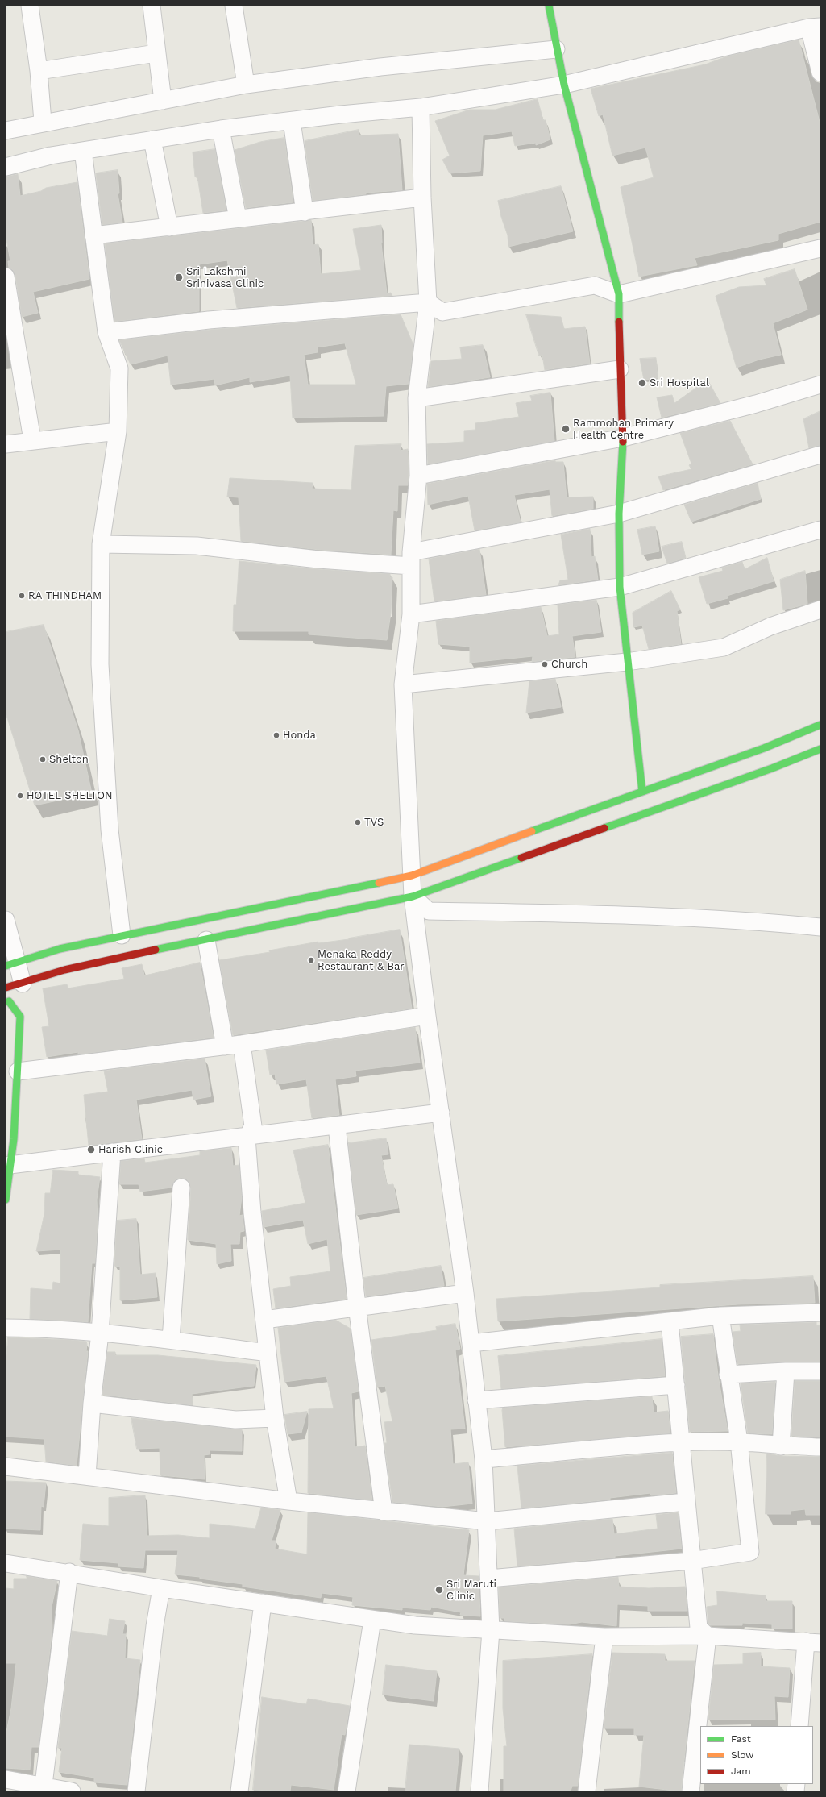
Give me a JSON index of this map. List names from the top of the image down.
{
  "places": [
    "Sri Lakshmi Srinivasa Clinic",
    "Sri Hospital",
    "Rammohan Primary Health Centre",
    "RA THINDHAM",
    "Church",
    "Honda",
    "Shelton",
    "HOTEL SHELTON",
    "TVS",
    "Menaka Reddy Restaurant & Bar",
    "Harish Clinic",
    "Sri Maruti Clinic"
  ],
  "legend": ["Fast", "Slow", "Jam"]
}
